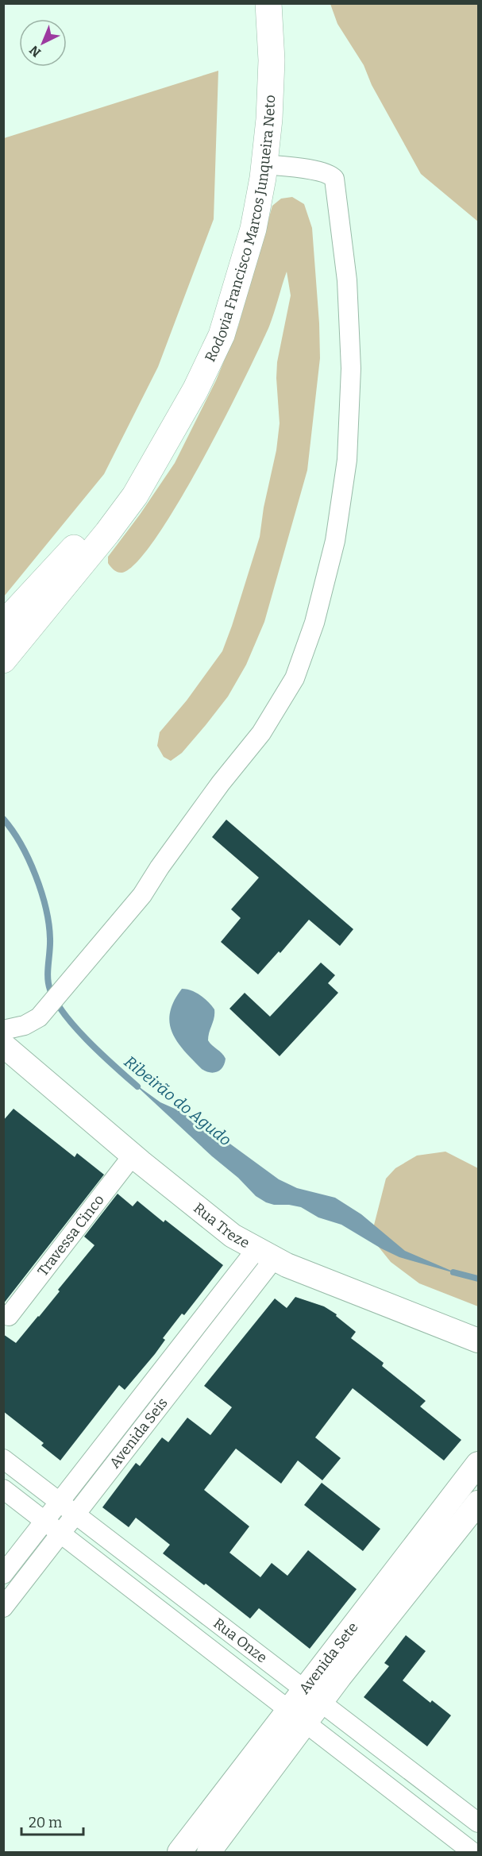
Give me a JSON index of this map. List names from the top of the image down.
{
  "streets": {
    "main road": ["Rodovia Francisco Marcos Junqueira Neto"],
    "street": [
      "Rua Treze",
      "Travessa Cinco",
      "Avenida Seis",
      "Rua Onze",
      "Avenida Sete"
    ]
  },
  "crossings": [
    ["Rua Treze", "Travessa Cinco"],
    ["Rua Treze", "Avenida Seis"],
    ["Avenida Seis", "Rua Onze"],
    ["Rua Onze", "Avenida Sete"]
  ],
  "water": ["Ribeirão do Agudo"],
  "scale_bar": "20 m",
  "north": "bottom left"
}
